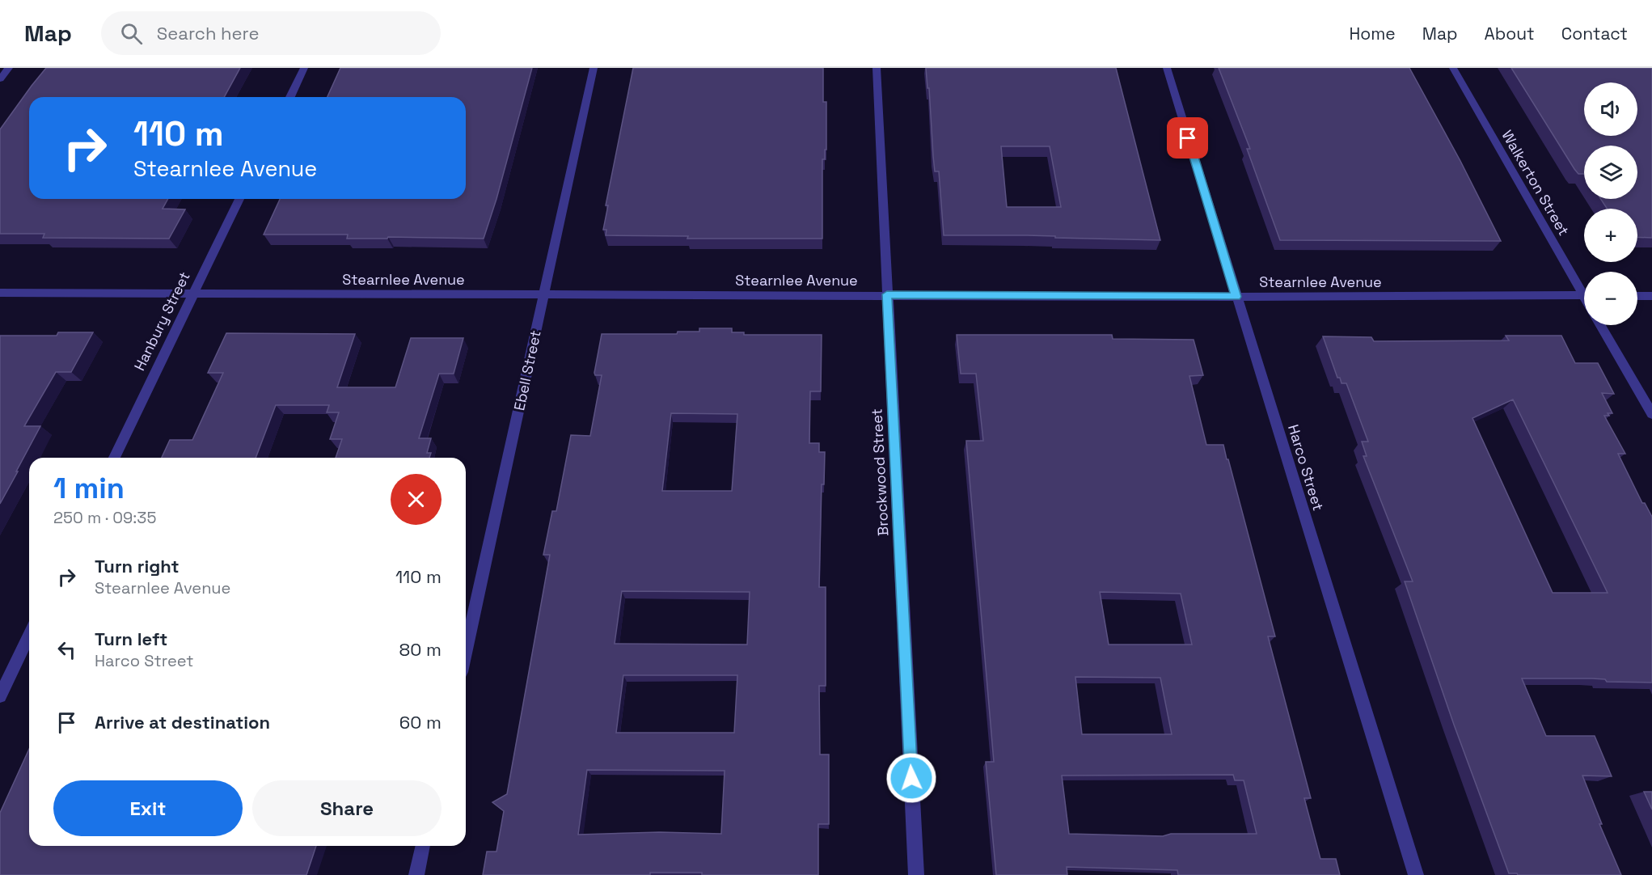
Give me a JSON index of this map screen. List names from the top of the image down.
{
  "streets": {
    "street": [
      "Walkerton Street",
      "Stearnlee Avenue",
      "Hanbury Street",
      "Ebell Street",
      "Harco Street",
      "Brockwood Street"
    ]
  },
  "crossings": [
    ["Stearnlee Avenue", "Hanbury Street"],
    ["Stearnlee Avenue", "Ebell Street"],
    ["Stearnlee Avenue", "Harco Street"],
    ["Stearnlee Avenue", "Brockwood Street"]
  ],
  "page": {
    "header": "Map",
    "search": "Search here",
    "nav": [
      "Home",
      "Map",
      "About",
      "Contact"
    ],
    "map_buttons": ["+", "−"],
    "turn": ["110 m", "Stearnlee Avenue"],
    "heading": ["1 min", "250 m · 09:35"],
    "list": [
      {
        "name": "Turn right",
        "note": "Stearnlee Avenue",
        "value": "110 m"
      },
      {
        "name": "Turn left",
        "note": "Harco Street",
        "value": "80 m"
      },
      {
        "name": "Arrive at destination",
        "value": "60 m"
      }
    ],
    "buttons": ["Exit", "Share"]
  }
}
